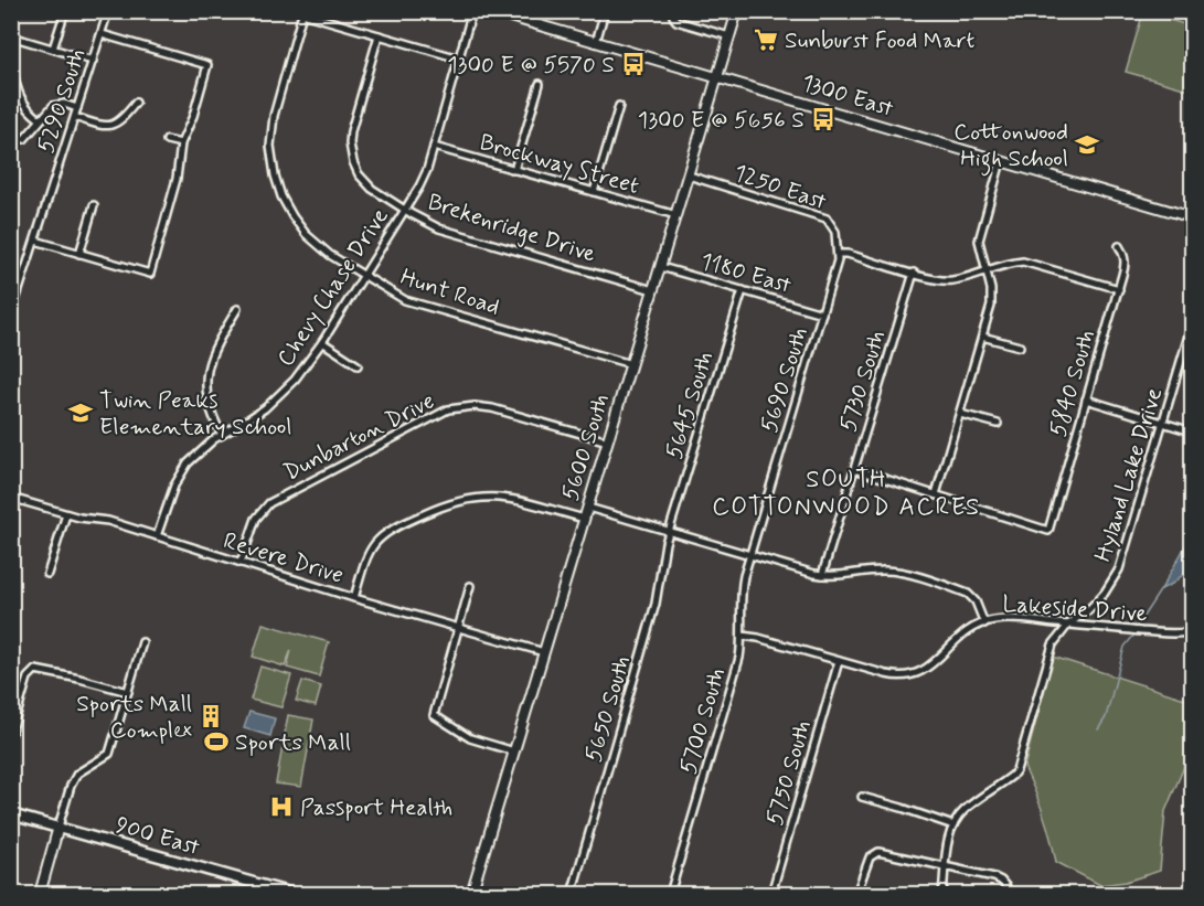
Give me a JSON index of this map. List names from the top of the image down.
{
  "streets": {
    "main road": ["1300 East", "5600 South", "900 East"],
    "street": [
      "5290 South",
      "Brockway Street",
      "1250 East",
      "Brekenridge Drive",
      "1180 East",
      "Chevy Chase Drive",
      "Hunt Road",
      "5690 South",
      "5730 South",
      "5840 South",
      "5645 South",
      "Dunbarton Drive",
      "Hyland Lake Drive",
      "Revere Drive",
      "Lakeside Drive",
      "5650 South",
      "5700 South",
      "5750 South"
    ]
  },
  "crossings": [
    ["1300 East", "5600 South"],
    ["Brockway Street", "Chevy Chase Drive"],
    ["Brockway Street", "5600 South"],
    ["1250 East", "5690 South"],
    ["1250 East", "5600 South"],
    ["Brekenridge Drive", "Chevy Chase Drive"],
    ["Brekenridge Drive", "5600 South"],
    ["1180 East", "5690 South"],
    ["1180 East", "5645 South"],
    ["1180 East", "5600 South"],
    ["Chevy Chase Drive", "Hunt Road"],
    ["Chevy Chase Drive", "Revere Drive"],
    ["Hunt Road", "5600 South"],
    ["5690 South", "5700 South"],
    ["5645 South", "5650 South"],
    ["Dunbarton Drive", "5600 South"],
    ["Dunbarton Drive", "Revere Drive"],
    ["5600 South", "Revere Drive"],
    ["Hyland Lake Drive", "Lakeside Drive"],
    ["Lakeside Drive", "5700 South"],
    ["Lakeside Drive", "5750 South"]
  ],
  "districts": ["SOUTH COTTONWOOD ACRES"],
  "places": {
    "supermarket": ["Sunburst Food Mart"],
    "bus stop": ["1300 E @ 5570 S", "1300 E @ 5656 S"],
    "school or university": ["Cottonwood High School", "Twin Peaks Elementary School"],
    "building": ["Sports Mall Complex"],
    "sports": ["Sports Mall"],
    "hospital": ["Passport Health"]
  }
}
